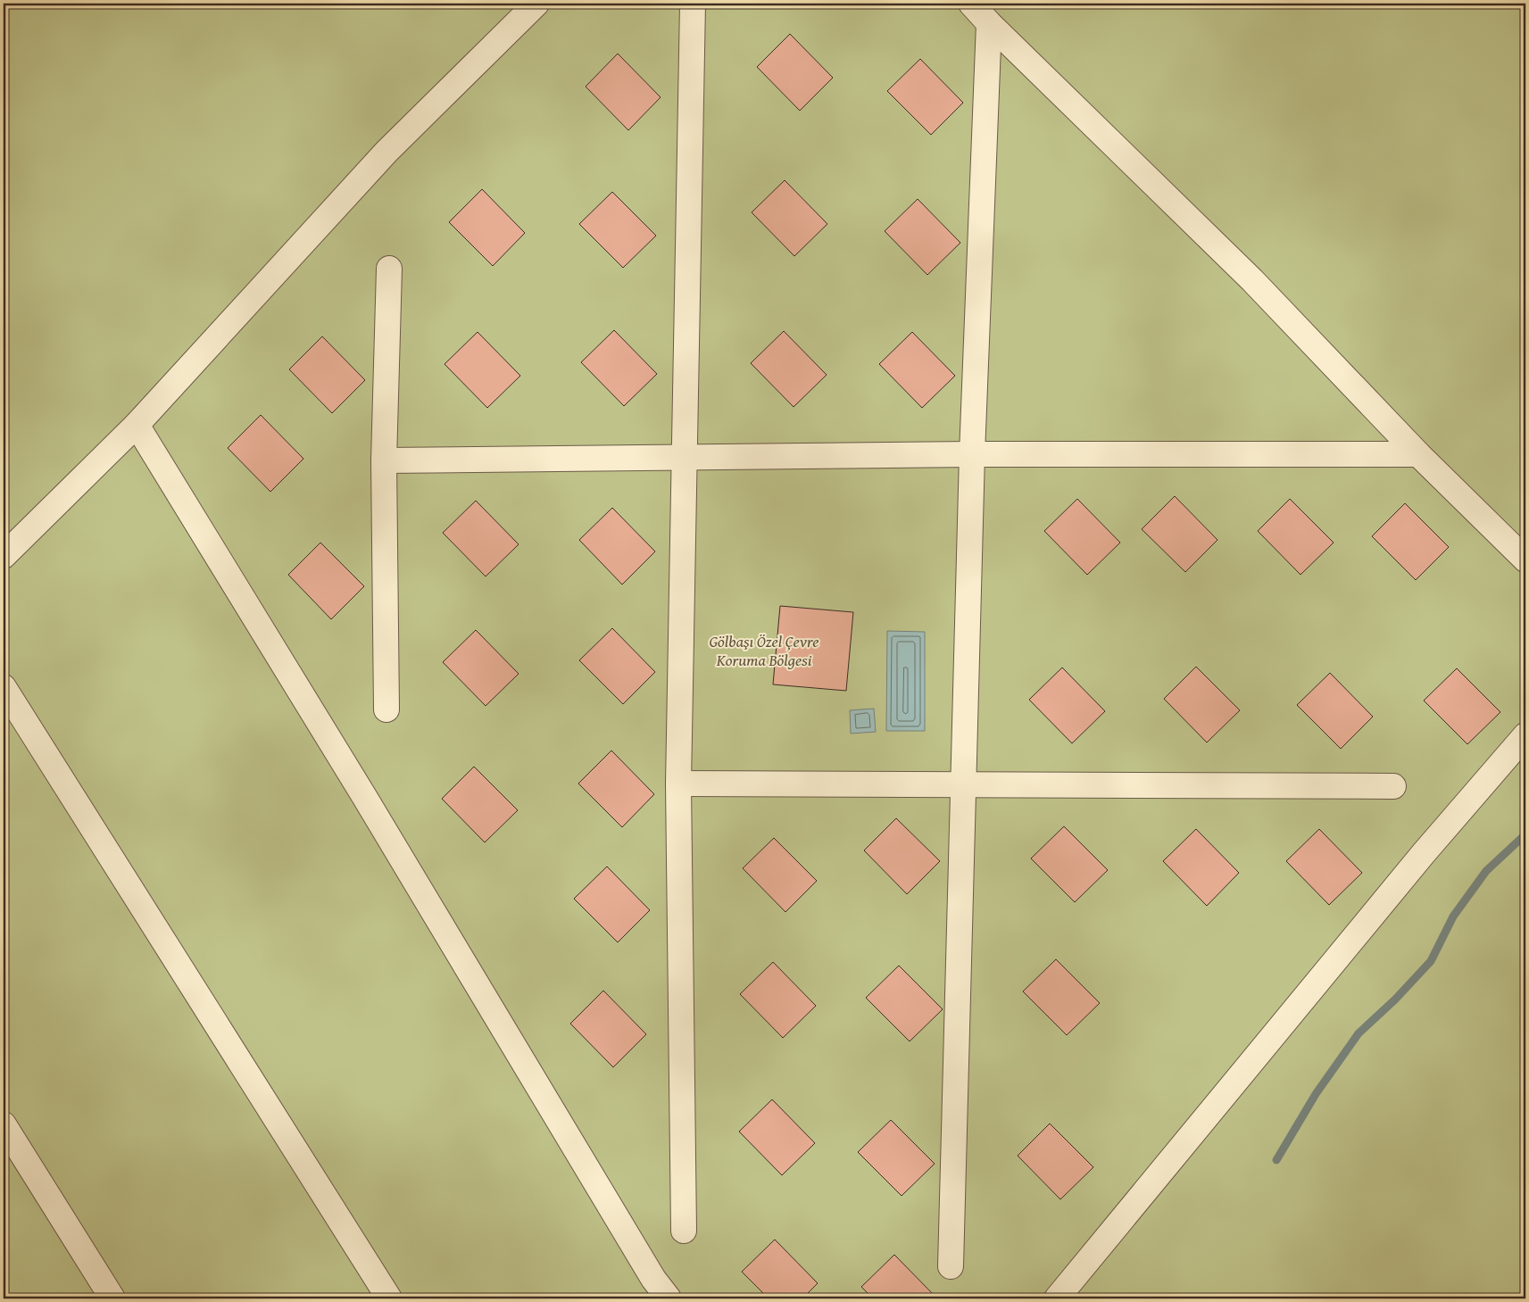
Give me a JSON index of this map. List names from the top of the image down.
{
  "parks": ["Gölbaşı Özel Çevre Koruma Bölgesi"]
}
